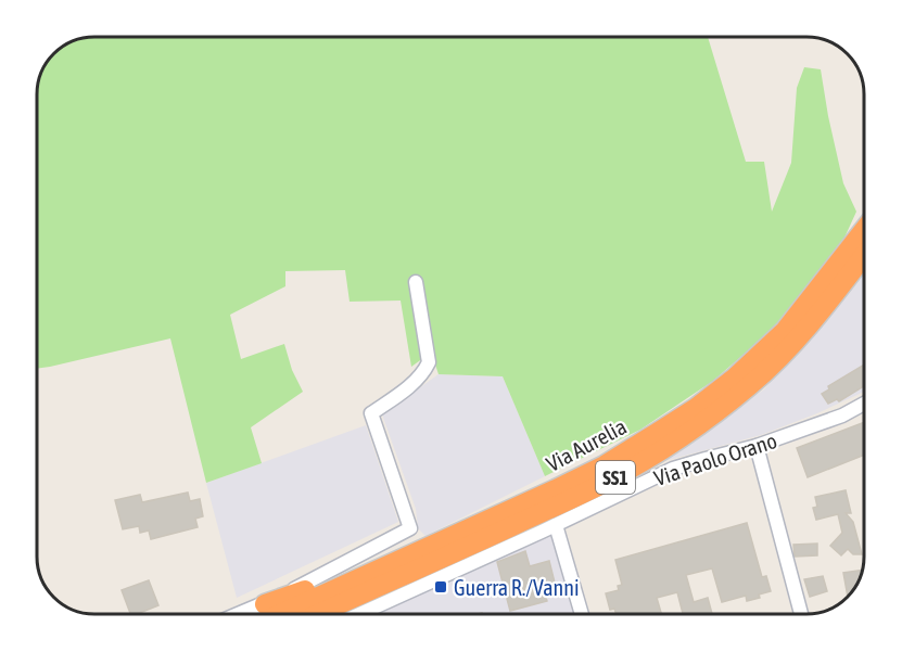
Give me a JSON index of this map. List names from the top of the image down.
{
  "streets": {
    "highway": ["Via Aurelia", "SS1"],
    "street": ["Via Paolo Orano"]
  },
  "places": {
    "transit": ["Guerra R./Vanni"]
  }
}
